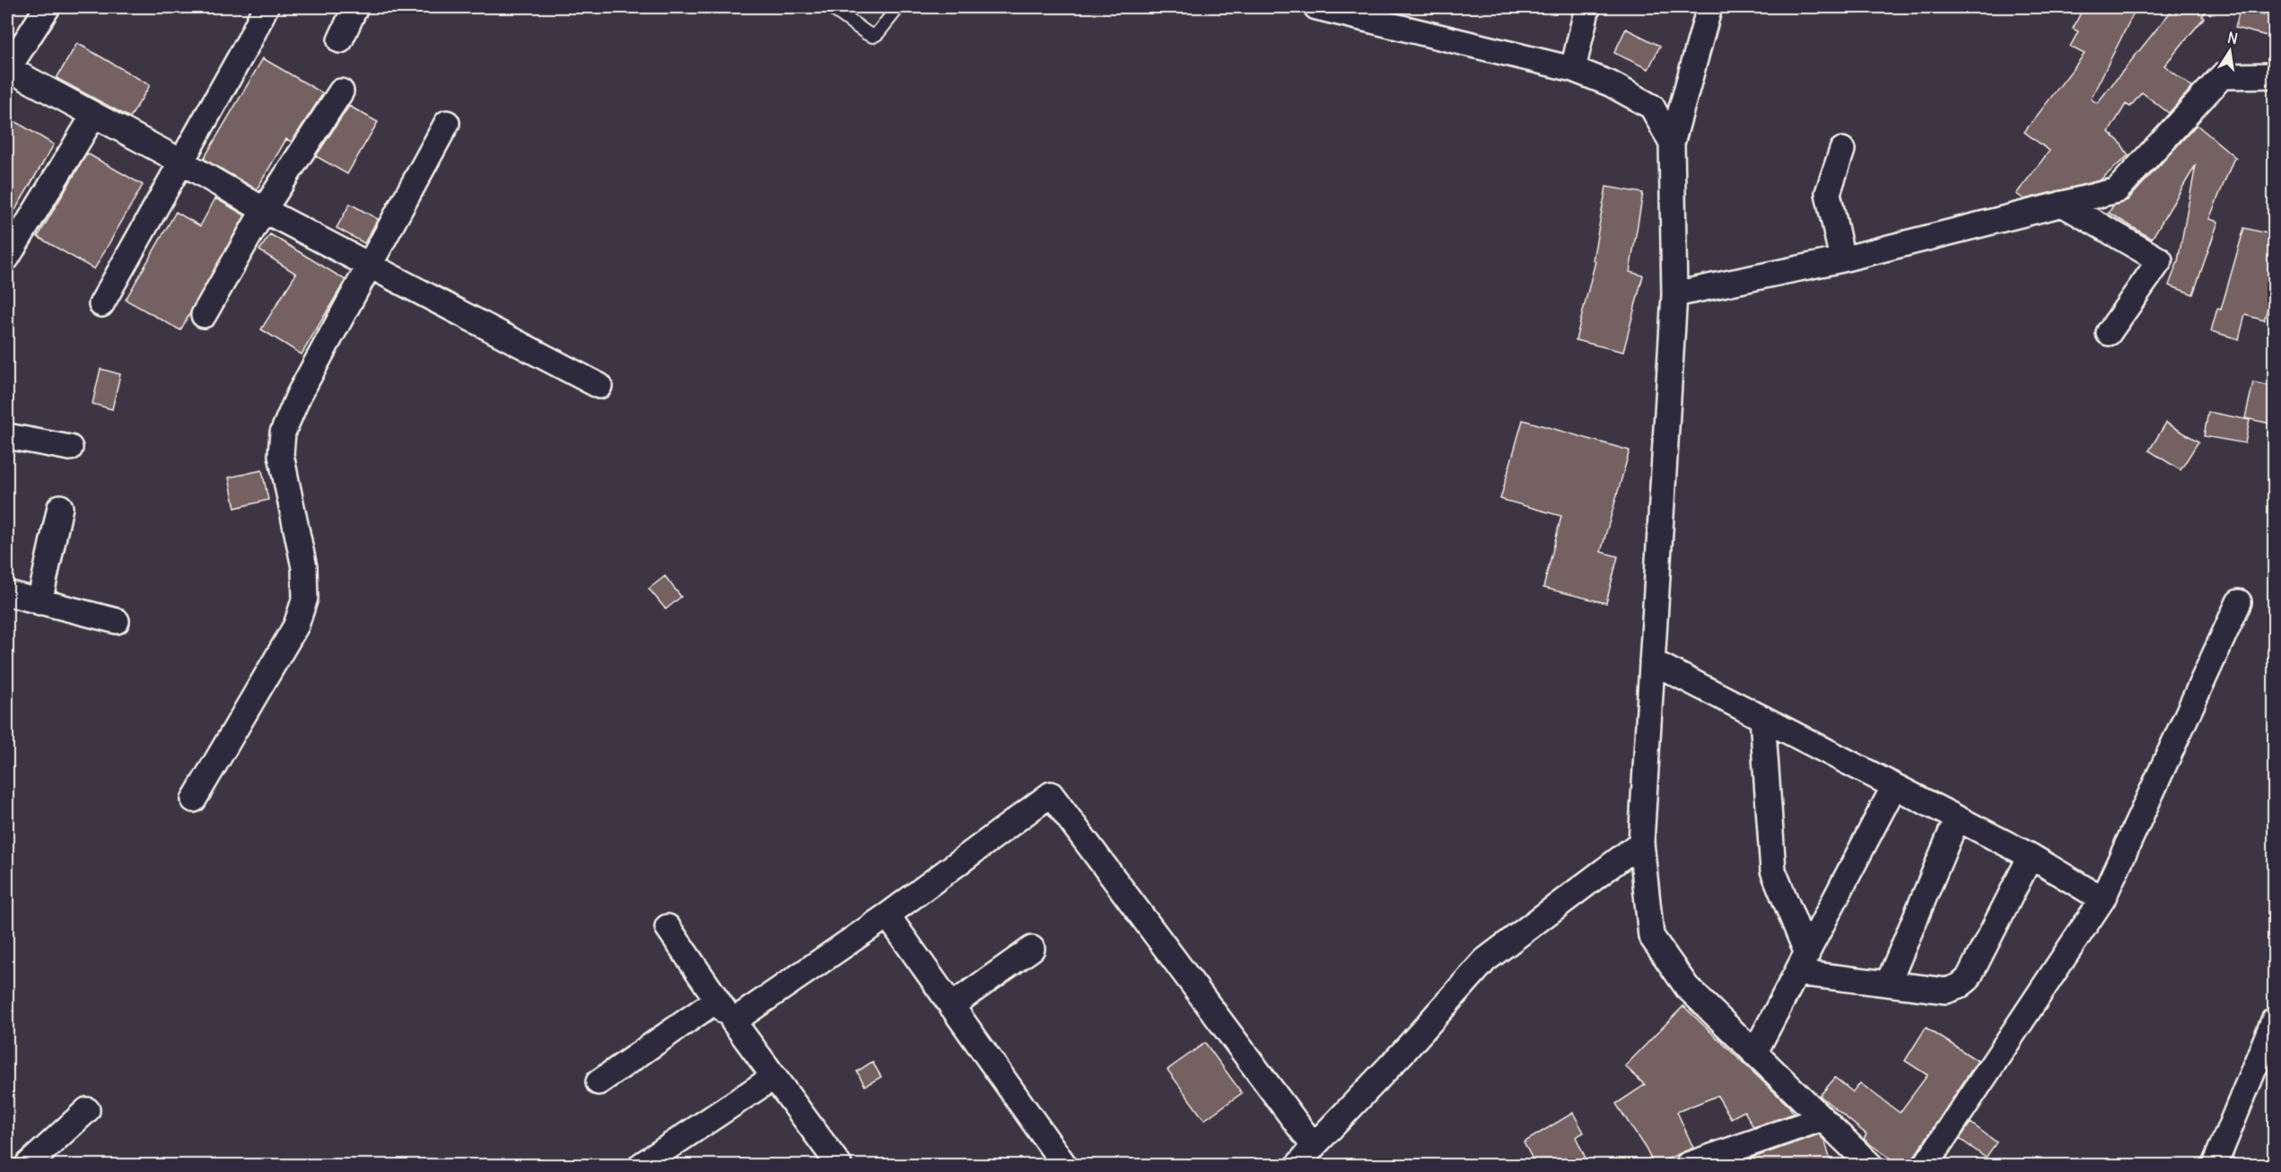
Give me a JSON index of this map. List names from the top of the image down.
{
  "north": "top"
}
